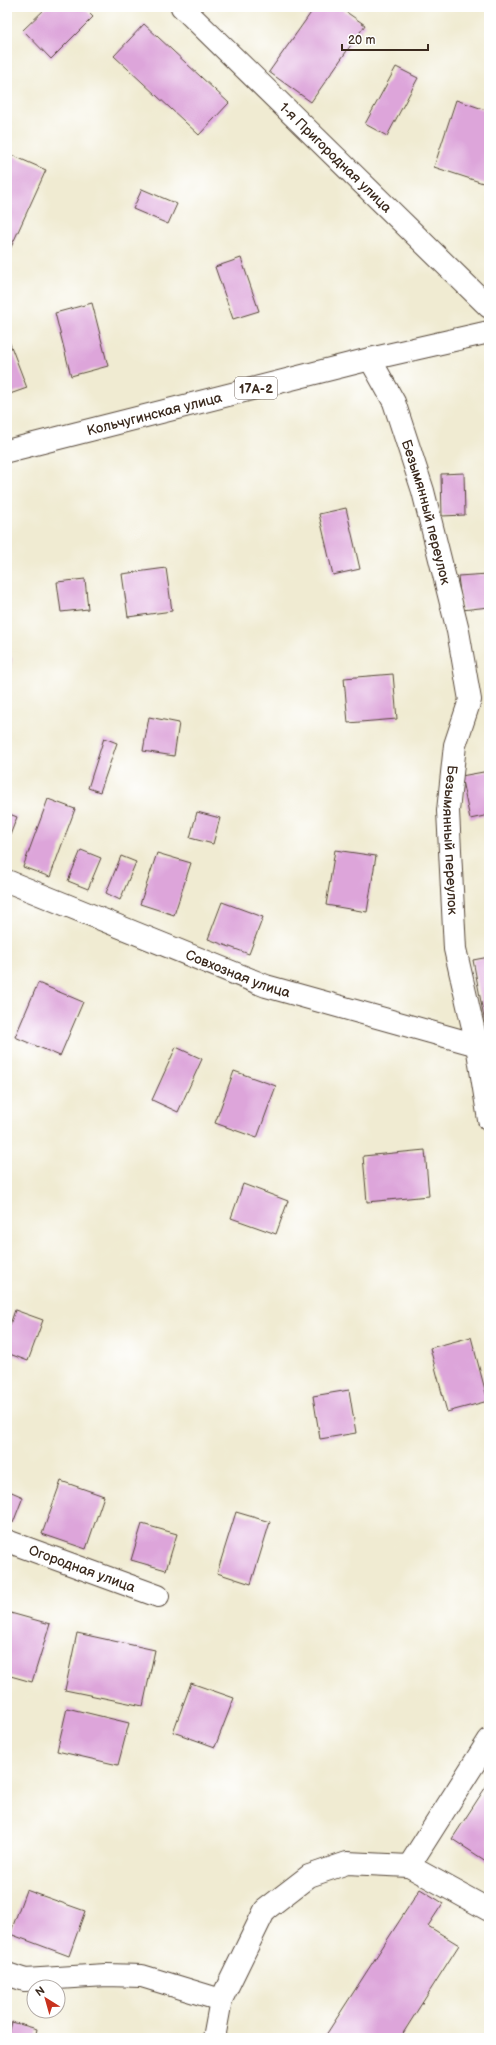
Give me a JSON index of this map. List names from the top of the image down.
{
  "streets": {
    "street": [
      "1-я Пригородная улица",
      "17А-2",
      "Кольчугинская улица",
      "Безымянный переулок",
      "Совхозная улица",
      "Огородная улица"
    ]
  },
  "crossings": [
    ["Кольчугинская улица", "Безымянный переулок"],
    ["Безымянный переулок", "Совхозная улица"]
  ],
  "scale_bar": "20 m",
  "north": "top left"
}
